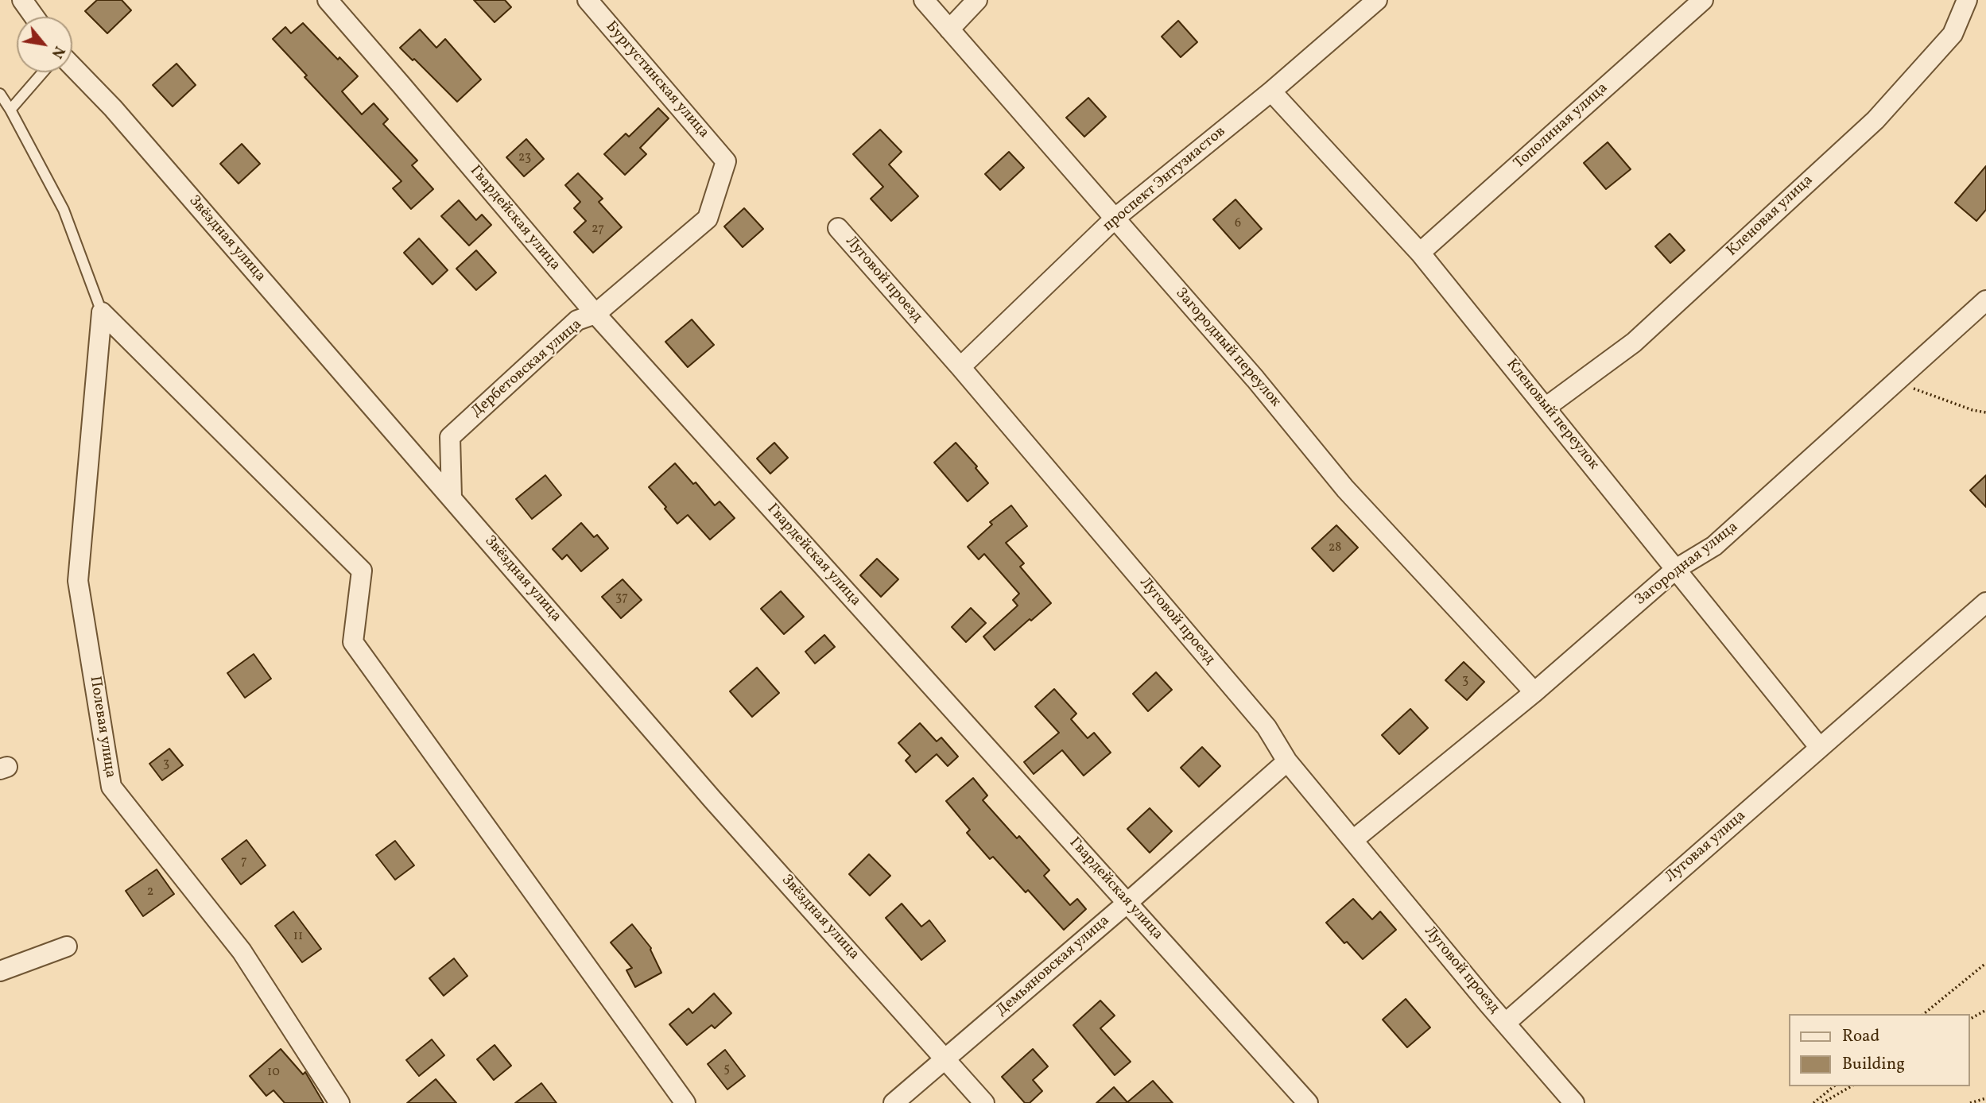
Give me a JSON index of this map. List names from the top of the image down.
{
  "streets": {
    "street": [
      "Бургустинская улица",
      "Тополиная улица",
      "проспект Энтузиастов",
      "Кленовая улица",
      "Гвардейская улица",
      "Звёздная улица",
      "Луговой проезд",
      "Загородный переулок",
      "Дербетовская улица",
      "Кленовый переулок",
      "Загородная улица",
      "Полевая улица",
      "Луговая улица",
      "Демьяновская улица"
    ]
  },
  "crossings": [
    ["Бургустинская улица", "Дербетовская улица"],
    ["Тополиная улица", "Кленовый переулок"],
    ["проспект Энтузиастов", "Луговой проезд"],
    ["проспект Энтузиастов", "Загородный переулок"],
    ["проспект Энтузиастов", "Кленовый переулок"],
    ["Кленовая улица", "Кленовый переулок"],
    ["Гвардейская улица", "Дербетовская улица"],
    ["Гвардейская улица", "Демьяновская улица"],
    ["Звёздная улица", "Дербетовская улица"],
    ["Звёздная улица", "Демьяновская улица"],
    ["Луговой проезд", "Загородная улица"],
    ["Луговой проезд", "Луговая улица"],
    ["Луговой проезд", "Демьяновская улица"],
    ["Загородный переулок", "Загородная улица"],
    ["Кленовый переулок", "Загородная улица"],
    ["Кленовый переулок", "Луговая улица"]
  ],
  "house_numbers": [
    "23",
    "6",
    "27",
    "28",
    "37",
    "3",
    "3",
    "7",
    "2",
    "11",
    "5",
    "10"
  ],
  "legend": ["Road", "Building"],
  "north": "bottom right"
}
